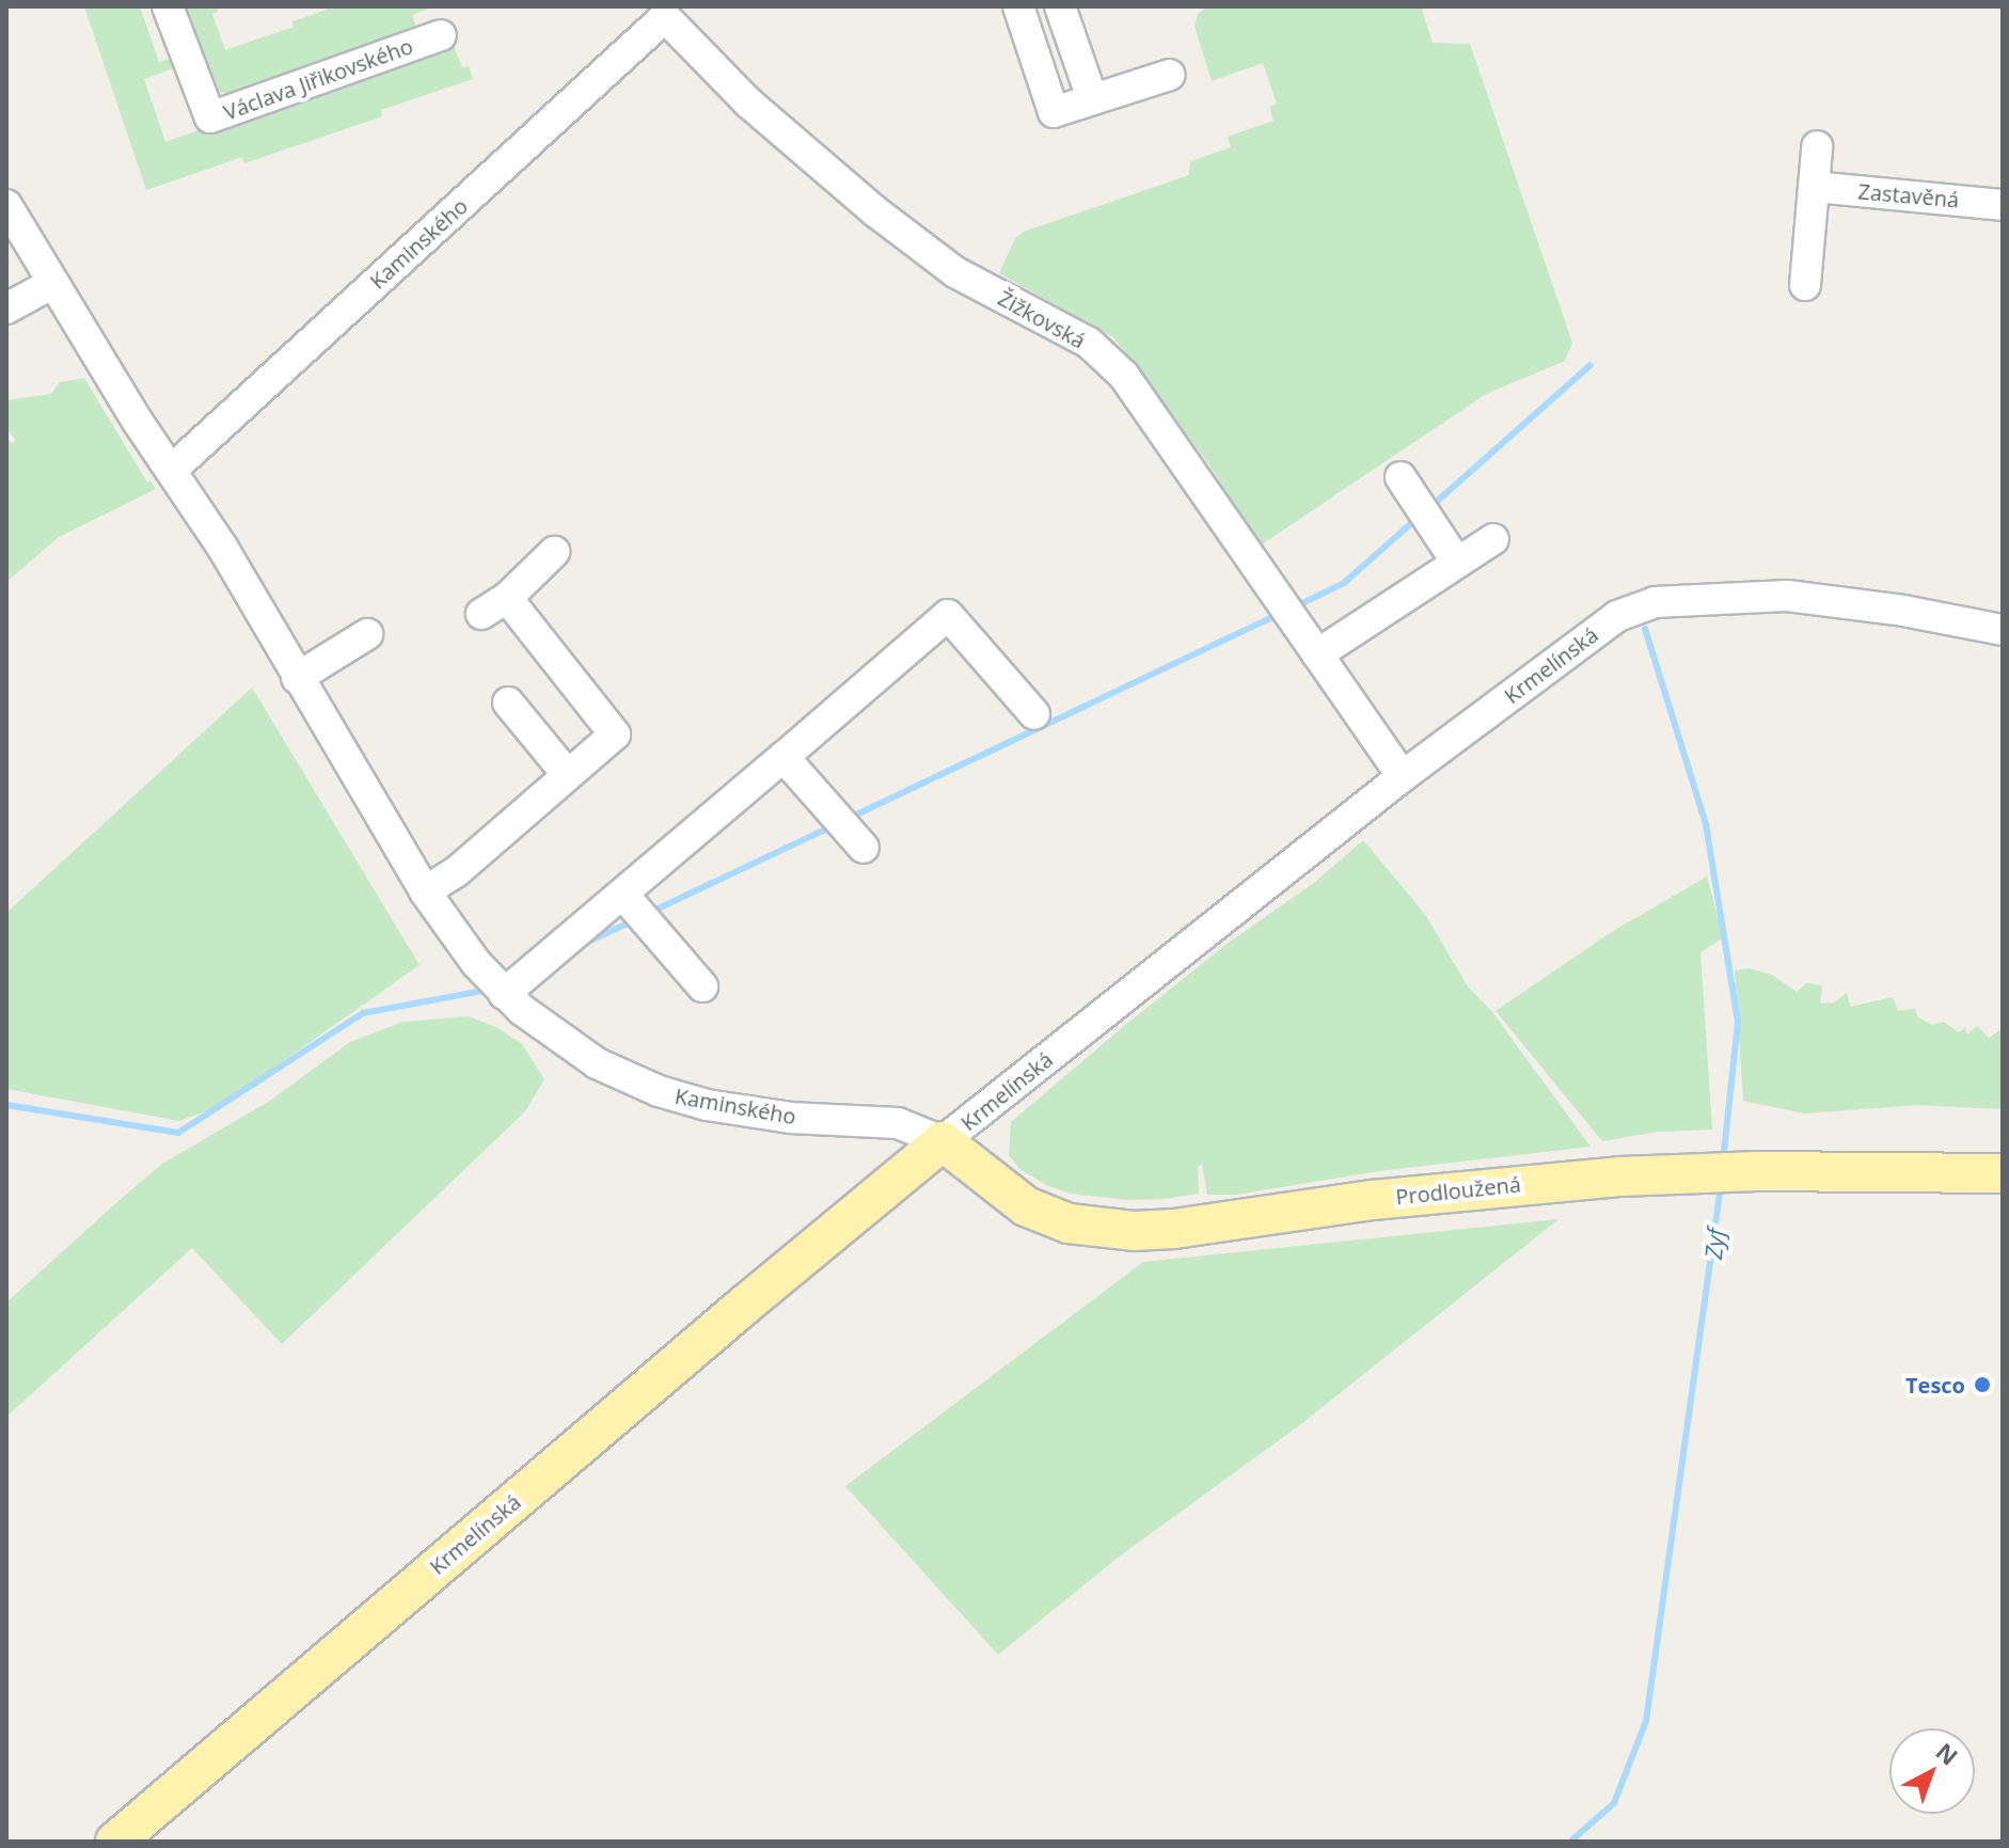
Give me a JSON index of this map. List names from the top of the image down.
{
  "streets": {
    "main road": ["Krmelínská", "Prodloužená"],
    "street": [
      "Václava Jiřikovského",
      "Zastavěná",
      "Kaminského",
      "Žižkovská"
    ]
  },
  "crossings": [
    ["Kaminského", "Žižkovská"],
    ["Kaminského", "Krmelínská"],
    ["Kaminského", "Prodloužená"],
    ["Žižkovská", "Krmelínská"],
    ["Krmelínská", "Prodloužená"]
  ],
  "water": ["Zyf"],
  "places": ["Tesco"],
  "north": "top right"
}
